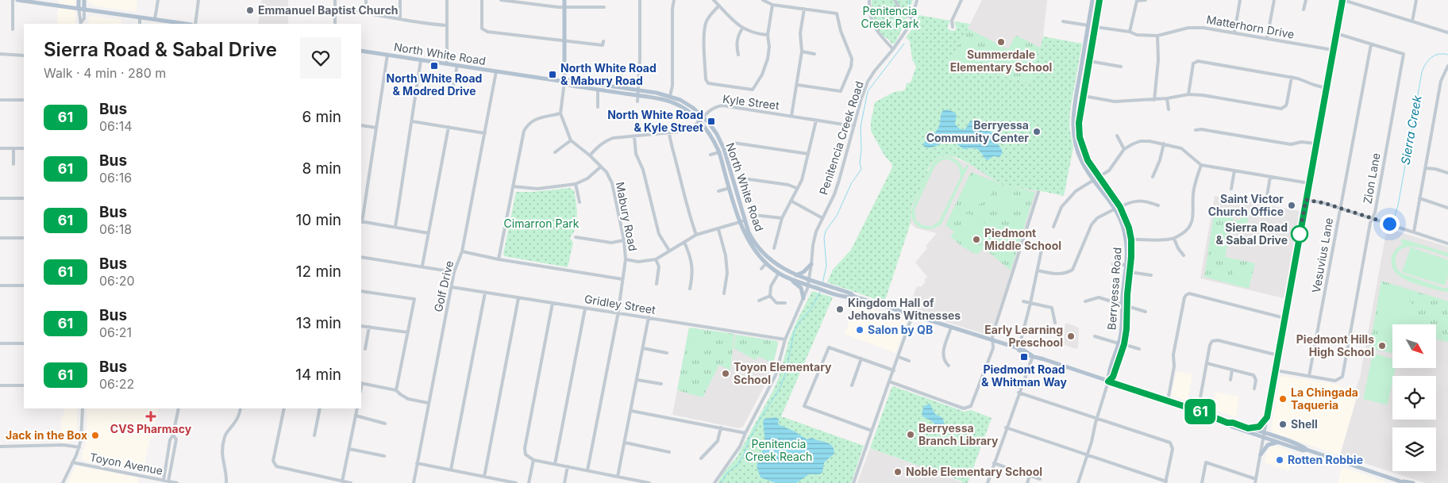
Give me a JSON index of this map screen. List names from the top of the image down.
{
  "streets": {
    "main road": ["North White Road", "Berryessa Road"],
    "street": [
      "Matterhorn Drive",
      "Kyle Street",
      "Penitencia Creek Road",
      "Zion Lane",
      "Mabury Road",
      "Vesuvius Lane",
      "Golf Drive",
      "Gridley Street",
      "Toyon Avenue"
    ]
  },
  "crossings": [
    ["Matterhorn Drive", "Berryessa Road"],
    ["North White Road", "Kyle Street"],
    ["North White Road", "Penitencia Creek Road"],
    ["North White Road", "Golf Drive"],
    ["Kyle Street", "Penitencia Creek Road"],
    ["Kyle Street", "Mabury Road"],
    ["Penitencia Creek Road", "Gridley Street"],
    ["Zion Lane", "Vesuvius Lane"],
    ["Mabury Road", "Gridley Street"],
    ["Golf Drive", "Gridley Street"]
  ],
  "water": ["Sierra Creek"],
  "parks": ["Penitencia Creek Park", "Cimarron Park", "Penitencia Creek Reach"],
  "places": {
    "other": [
      "Emmanuel Baptist Church",
      "Summerdale Elementary School",
      "Berryessa Community Center",
      "Saint Victor Church Office",
      "Sierra Road & Sabal Drive",
      "Piedmont Middle School",
      "Kingdom Hall of Jehovahs Witnesses",
      "Salon by QB",
      "Early Learning Preschool",
      "Piedmont Hills High School",
      "Toyon Elementary School",
      "La Chingada Taqueria",
      "Shell",
      "Berryessa Branch Library",
      "Jack in the Box",
      "Rotten Robbie",
      "Noble Elementary School"
    ],
    "transit": [
      "North White Road & Modred Drive",
      "North White Road & Mabury Road",
      "North White Road & Kyle Street",
      "Piedmont Road & Whitman Way"
    ],
    "health": ["CVS Pharmacy"]
  },
  "lines": ["bus line 61"],
  "north": "bottom right",
  "page": {
    "on_map": "61",
    "heading": ["Sierra Road & Sabal Drive", "Walk · 4 min · 280 m"],
    "list": [
      {
        "mark": "61",
        "name": "Bus",
        "note": "06:14",
        "value": "6 min"
      },
      {
        "mark": "61",
        "name": "Bus",
        "note": "06:16",
        "value": "8 min"
      },
      {
        "mark": "61",
        "name": "Bus",
        "note": "06:18",
        "value": "10 min"
      },
      {
        "mark": "61",
        "name": "Bus",
        "note": "06:20",
        "value": "12 min"
      },
      {
        "mark": "61",
        "name": "Bus",
        "note": "06:21",
        "value": "13 min"
      },
      {
        "mark": "61",
        "name": "Bus",
        "note": "06:22",
        "value": "14 min"
      }
    ]
  }
}
